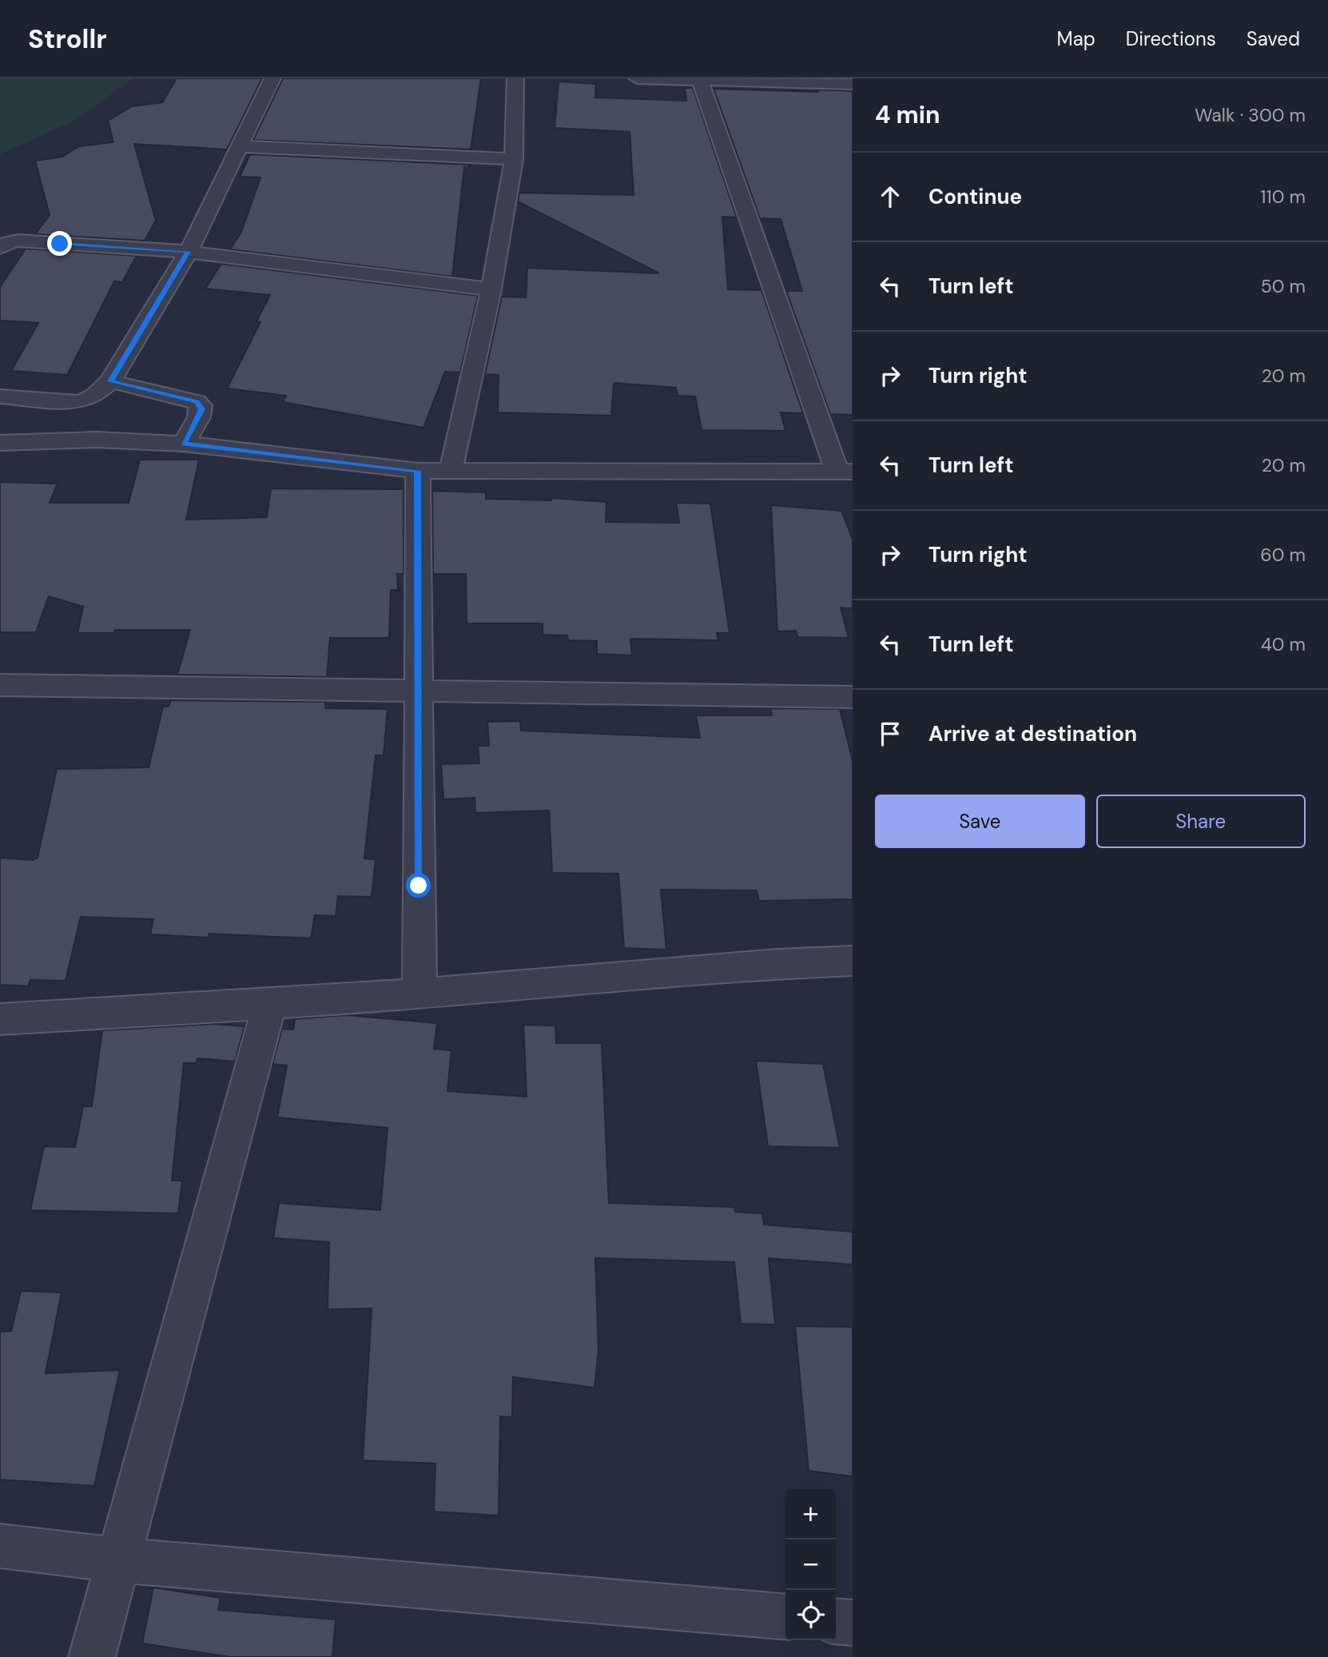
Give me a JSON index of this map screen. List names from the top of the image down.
{
  "page": {
    "header": "Strollr",
    "nav": ["Map", "Directions", "Saved"],
    "heading": ["4 min", "Walk · 300 m"],
    "list": [
      ["Continue", "110 m"],
      ["Turn left", "50 m"],
      ["Turn right", "20 m"],
      ["Turn left", "20 m"],
      ["Turn right", "60 m"],
      ["Turn left", "40 m"],
      "Arrive at destination"
    ],
    "buttons": ["Save", "Share"],
    "map_buttons": ["+", "−"]
  }
}
